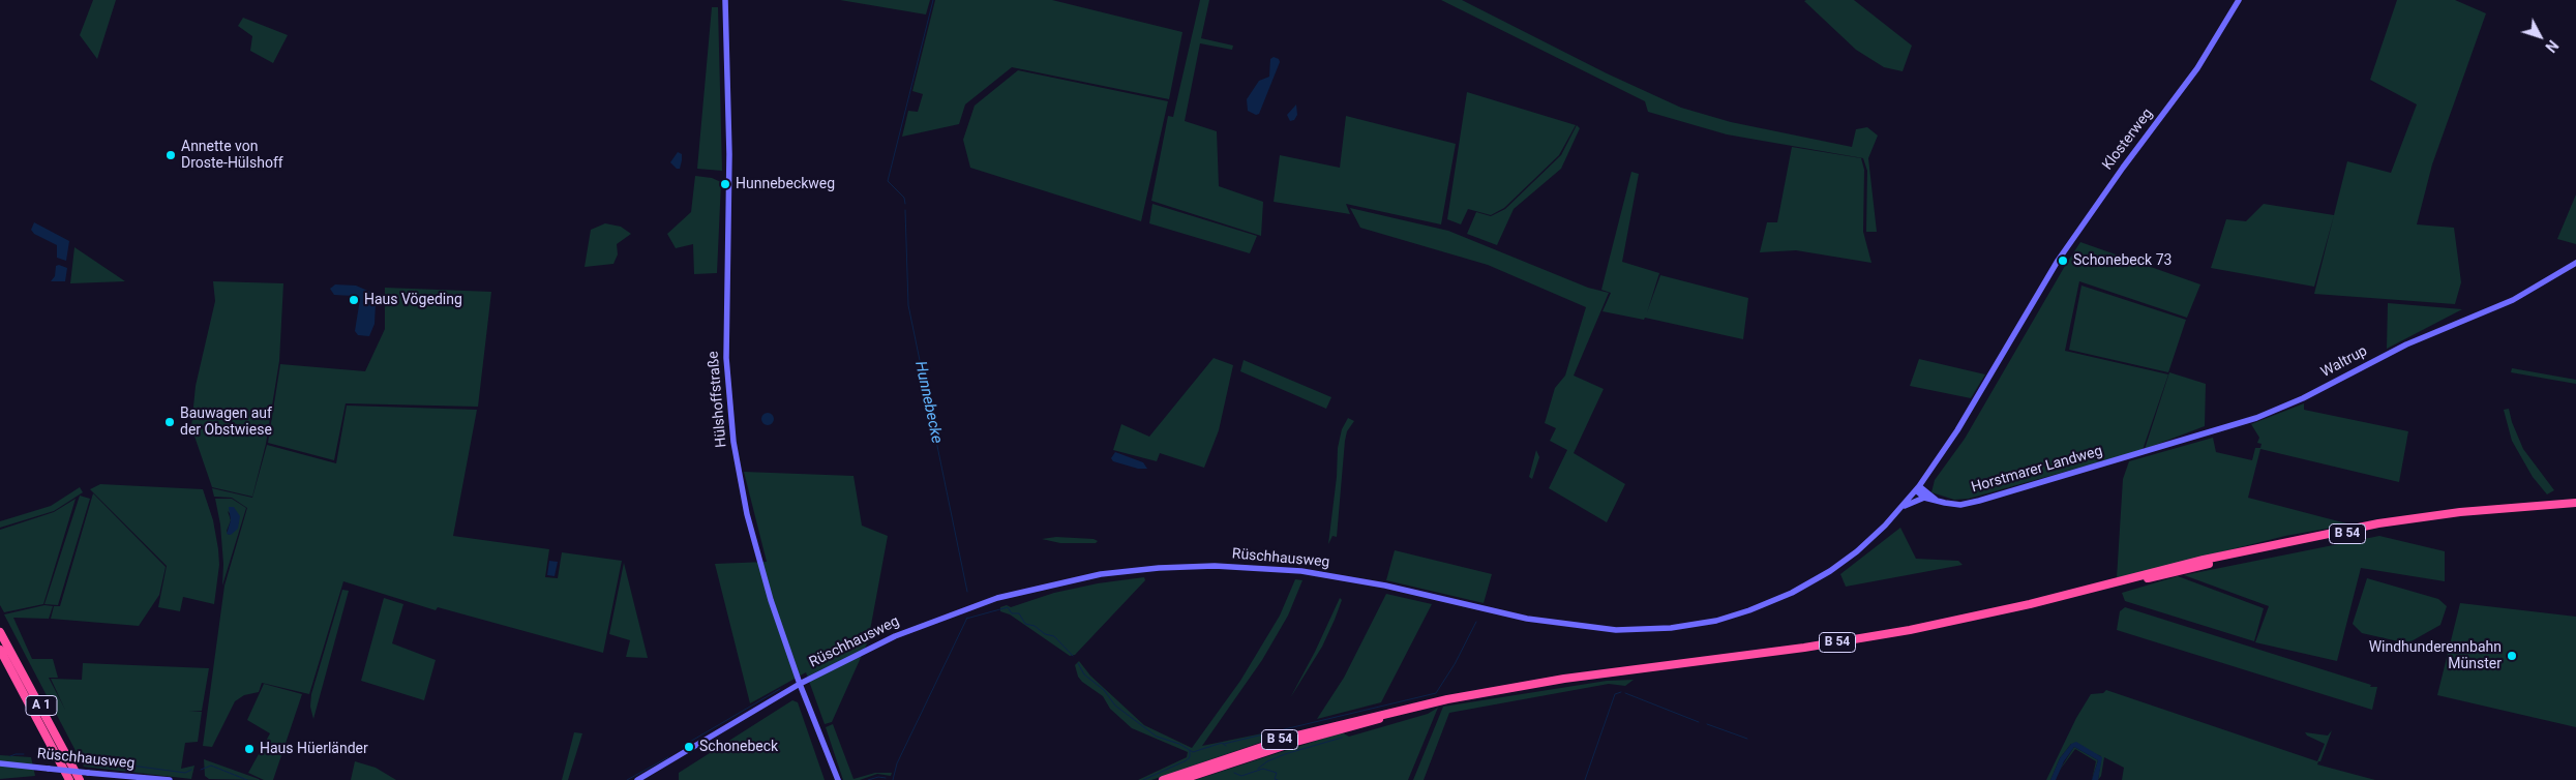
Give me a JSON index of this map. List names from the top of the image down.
{
  "streets": {
    "highway": ["B 54", "A 1"],
    "main road": [
      "Klosterweg",
      "Waltrup",
      "Hülshoffstraße",
      "Horstmarer Landweg",
      "Rüschhausweg"
    ]
  },
  "crossings": [
    ["Klosterweg", "Horstmarer Landweg"],
    ["Klosterweg", "Rüschhausweg"],
    ["Waltrup", "Horstmarer Landweg"],
    ["Hülshoffstraße", "Rüschhausweg"],
    ["Horstmarer Landweg", "Rüschhausweg"]
  ],
  "water": ["Hunnebecke"],
  "places": [
    "Annette von Droste-Hülshoff",
    "Hunnebeckweg",
    "Schonebeck 73",
    "Haus Vögeding",
    "Bauwagen auf der Obstwiese",
    "Windhunderennbahn Münster",
    "Schonebeck",
    "Haus Hüerländer"
  ],
  "north": "bottom right"
}
